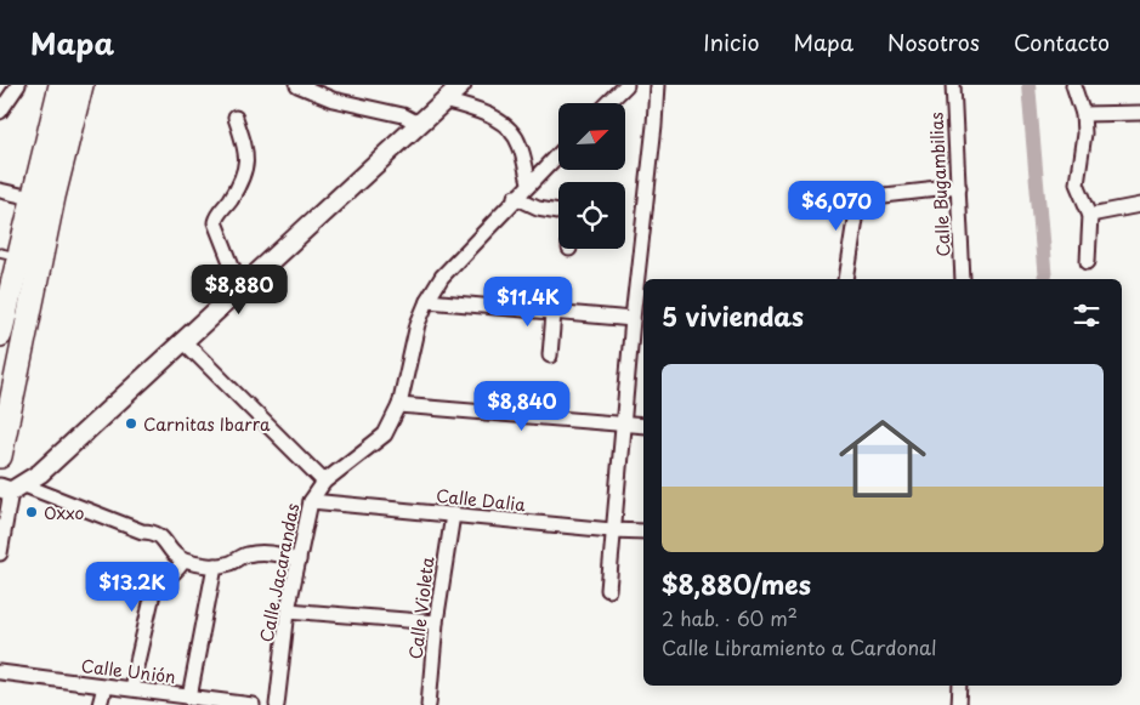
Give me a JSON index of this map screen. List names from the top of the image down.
{
  "streets": {
    "street": [
      "Calle Bugambilias",
      "Calle Dalia",
      "Calle Jacarandas",
      "Calle Violeta",
      "Calle Unión"
    ]
  },
  "crossings": [
    ["Calle Dalia", "Calle Jacarandas"],
    ["Calle Dalia", "Calle Violeta"]
  ],
  "places": ["Carnitas Ibarra", "Oxxo"],
  "north": "top right",
  "page": {
    "header": "Mapa",
    "nav": [
      "Inicio",
      "Mapa",
      "Nosotros",
      "Contacto"
    ],
    "price": [
      "$6,070",
      "$8,880",
      "$11.4K",
      "$8,840",
      "$13.2K"
    ],
    "heading": "5 viviendas",
    "list": [
      {
        "name": "$8,880/mes",
        "note": "2 hab. · 60 m² · Calle Libramiento a Cardonal"
      }
    ]
  }
}
